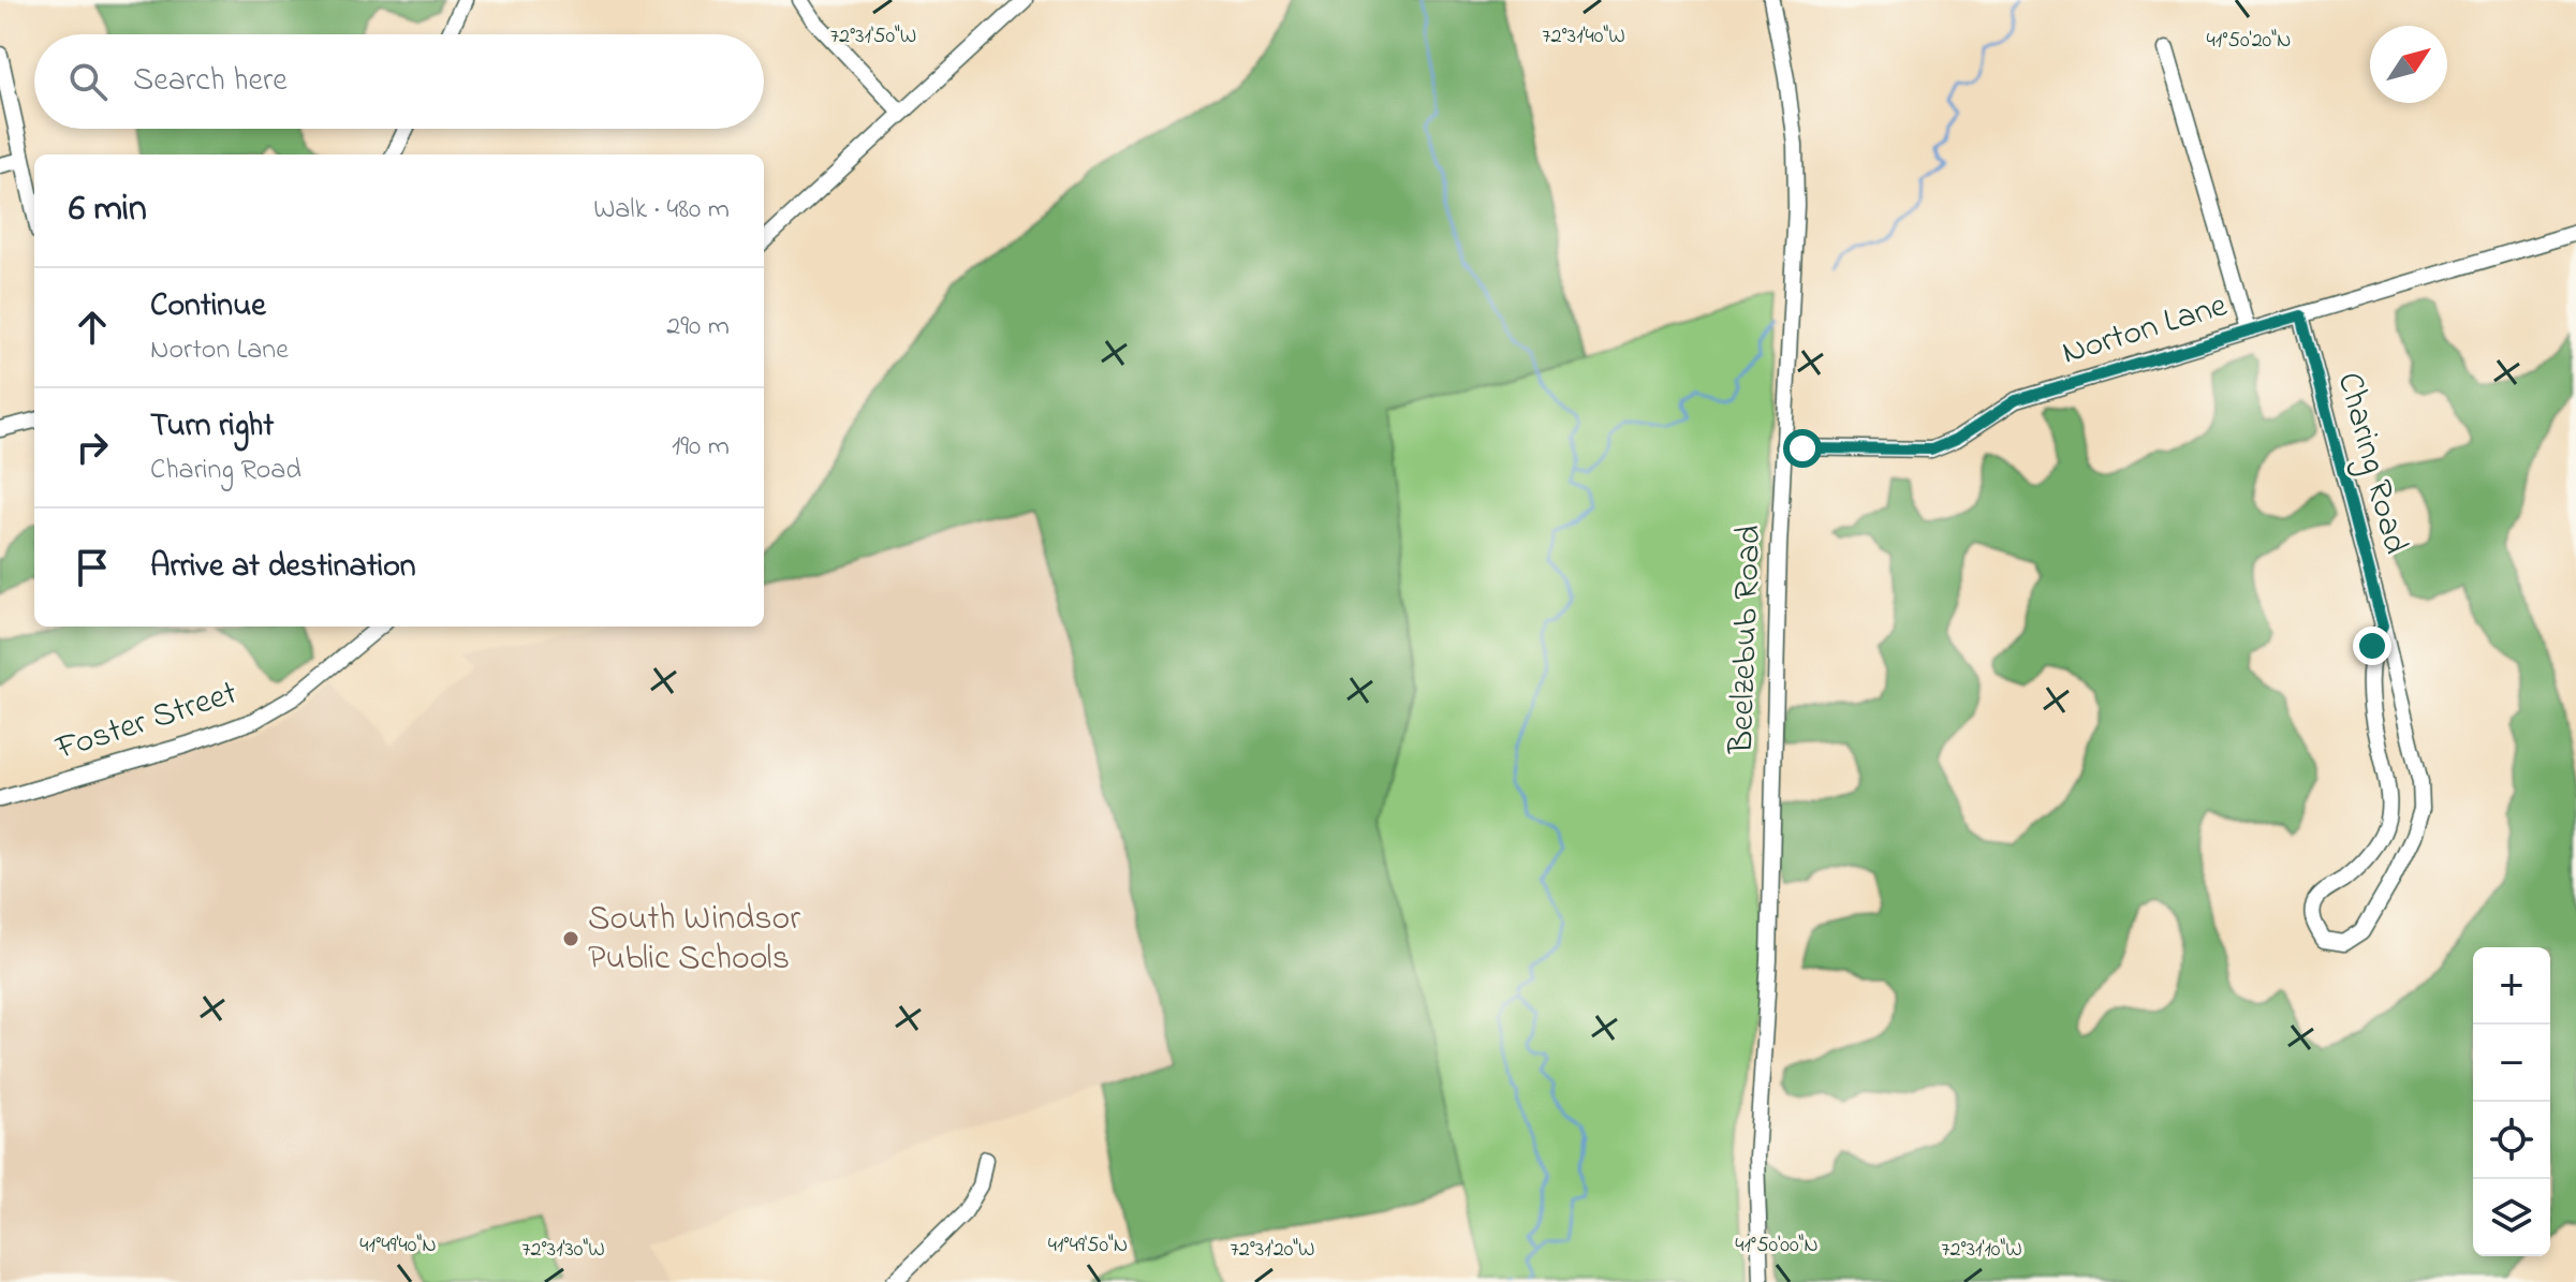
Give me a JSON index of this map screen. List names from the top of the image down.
{
  "streets": {
    "street": [
      "Norton Lane",
      "Charing Road",
      "Beelzebub Road",
      "Foster Street"
    ]
  },
  "crossings": [
    ["Norton Lane", "Charing Road"],
    ["Norton Lane", "Beelzebub Road"]
  ],
  "places": ["South Windsor Public Schools"],
  "north": "top right",
  "page": {
    "search": "Search here",
    "heading": ["6 min", "Walk · 480 m"],
    "list": [
      ["Continue", "Norton Lane", "290 m"],
      ["Turn right", "Charing Road", "190 m"],
      "Arrive at destination"
    ],
    "map_buttons": ["+", "−"]
  },
  "coordinates": [
    "72°31'50\"W",
    "72°31'40\"W",
    "41°50'20\"N",
    "41°49'40\"N",
    "41°49'50\"N",
    "41°50'00\"N",
    "72°31'30\"W",
    "72°31'20\"W",
    "72°31'10\"W"
  ]
}
